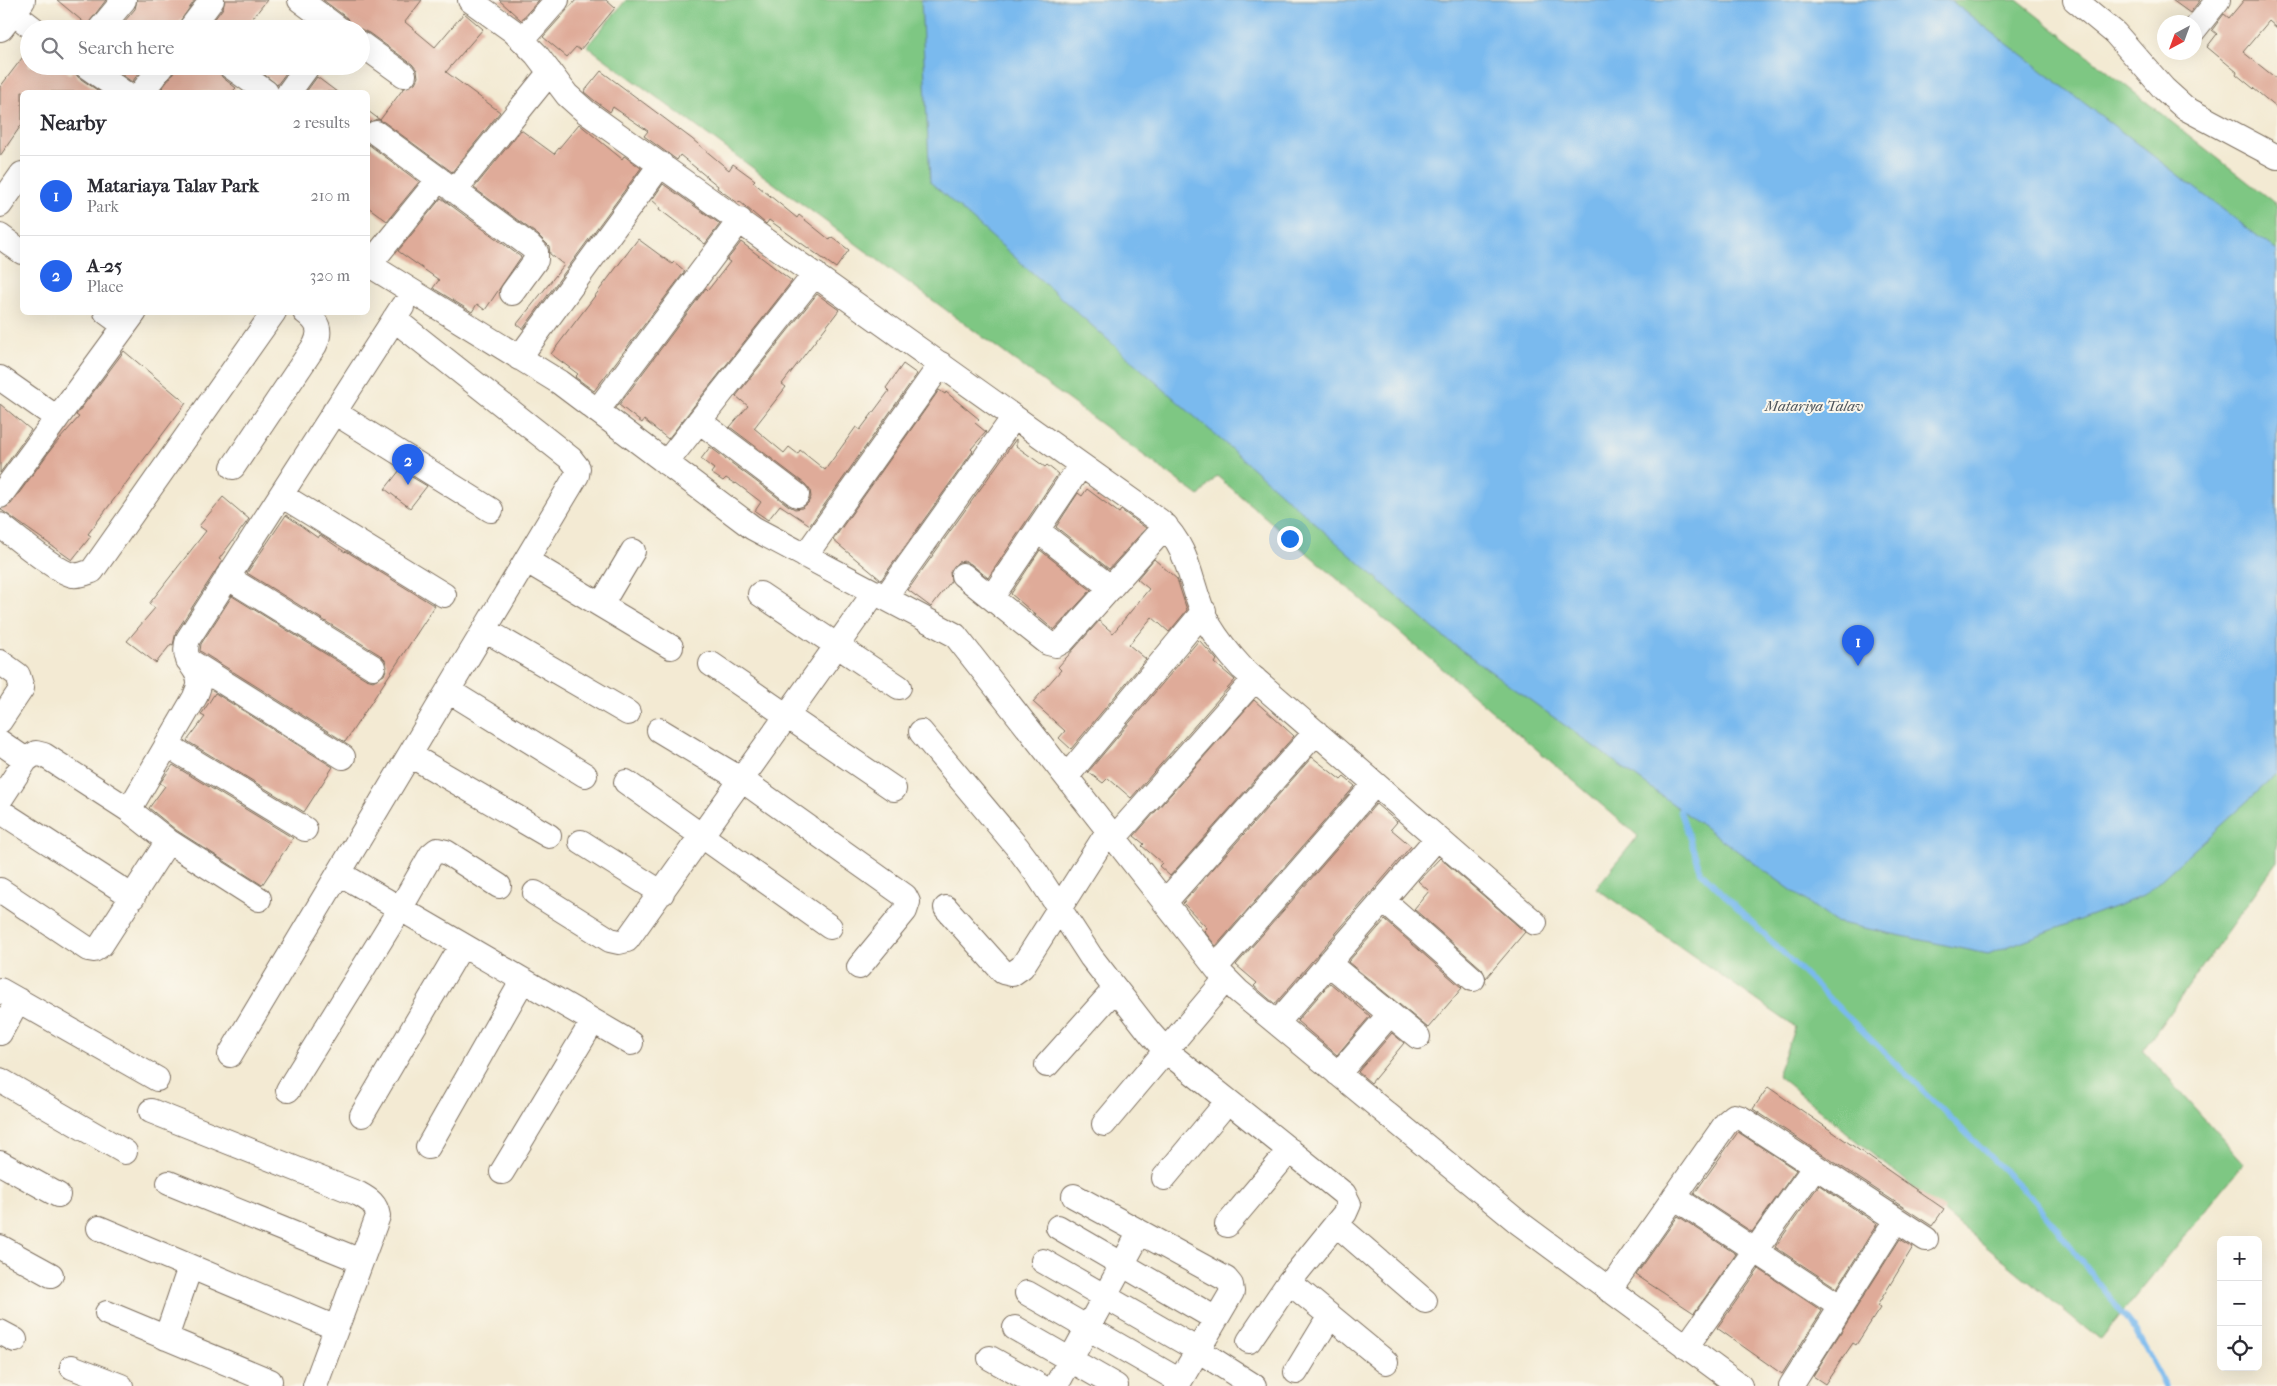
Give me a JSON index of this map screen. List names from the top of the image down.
{
  "water": ["Matariya Talav"],
  "north": "bottom left",
  "page": {
    "search": "Search here",
    "heading": ["Nearby", "2 results"],
    "list": [
      {
        "mark": "1",
        "name": "Matariaya Talav Park",
        "note": "Park",
        "value": "210 m"
      },
      {
        "mark": "2",
        "name": "A-25",
        "note": "Place",
        "value": "320 m"
      }
    ],
    "pins": ["2", "1"],
    "map_buttons": ["+", "−"]
  }
}
